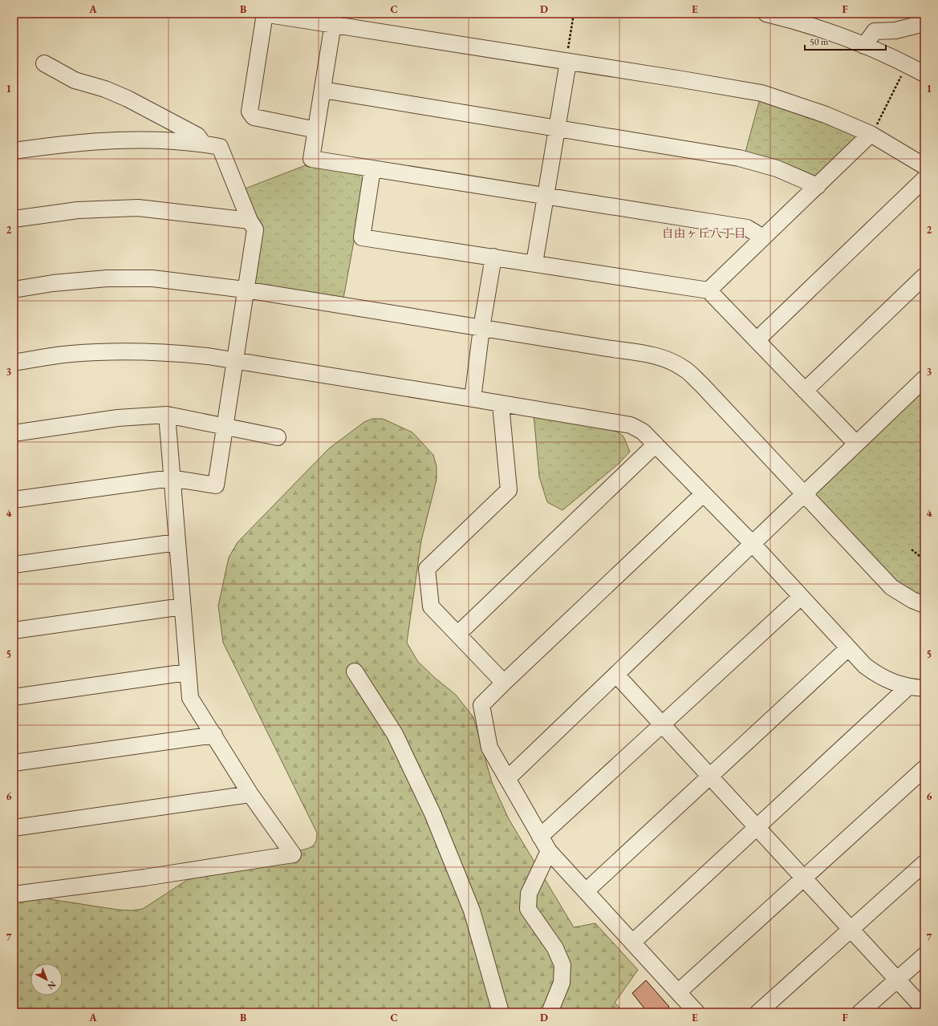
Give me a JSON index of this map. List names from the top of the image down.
{
  "districts": ["自由ヶ丘八丁目"],
  "scale_bar": "50 m",
  "north": "bottom right",
  "grid": {
    "columns": [
      "A",
      "B",
      "C",
      "D",
      "E",
      "F"
    ],
    "rows": [
      "1",
      "2",
      "3",
      "4",
      "5",
      "6",
      "7"
    ]
  }
}
